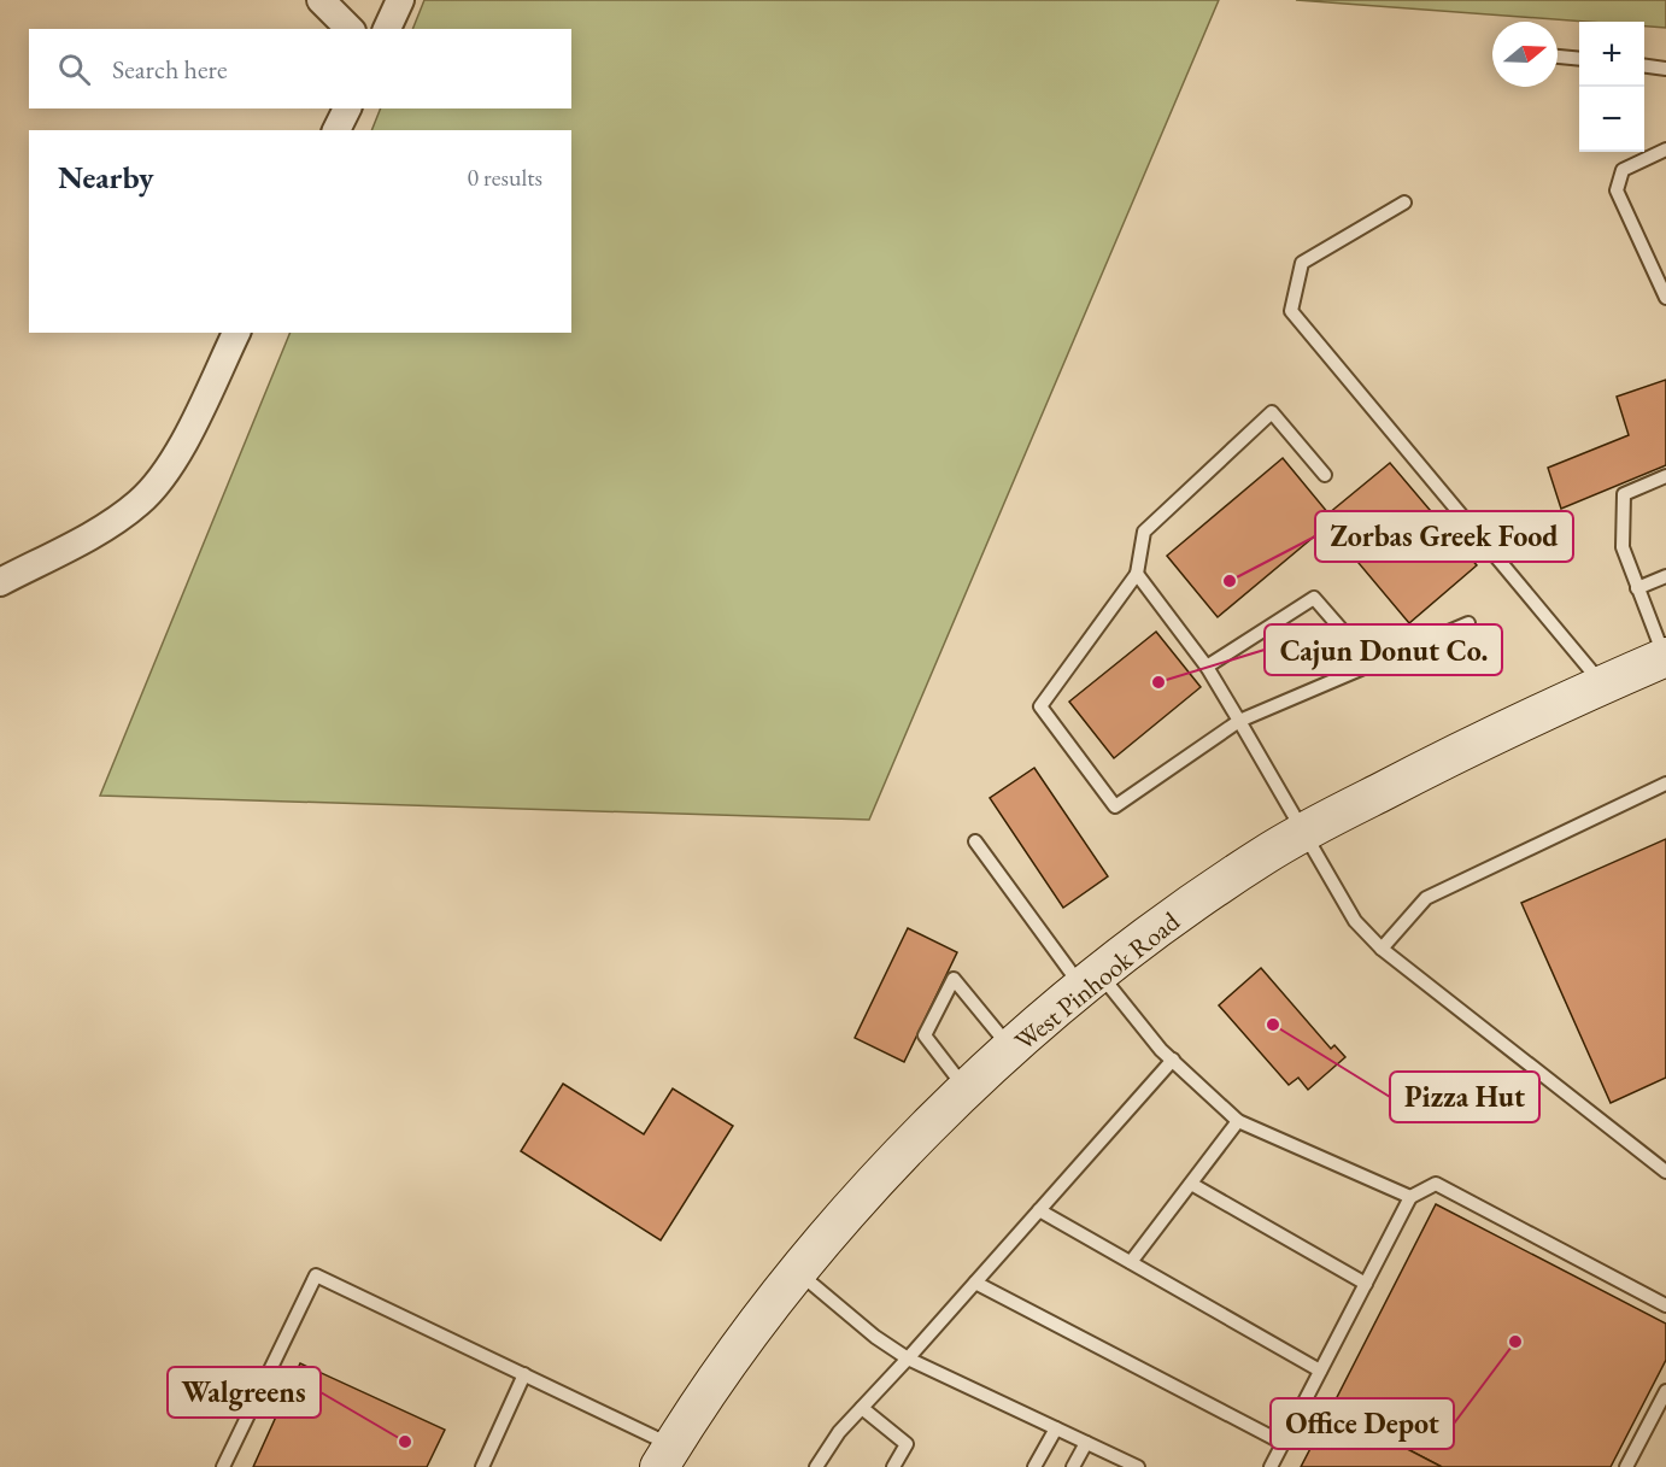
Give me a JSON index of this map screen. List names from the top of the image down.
{
  "streets": {
    "main road": ["West Pinhook Road"]
  },
  "places": [
    "Zorbas Greek Food",
    "Cajun Donut Co.",
    "Pizza Hut",
    "Office Depot",
    "Walgreens"
  ],
  "north": "right",
  "page": {
    "map_buttons": ["+", "−"],
    "search": "Search here",
    "heading": ["Nearby", "0 results"]
  }
}
